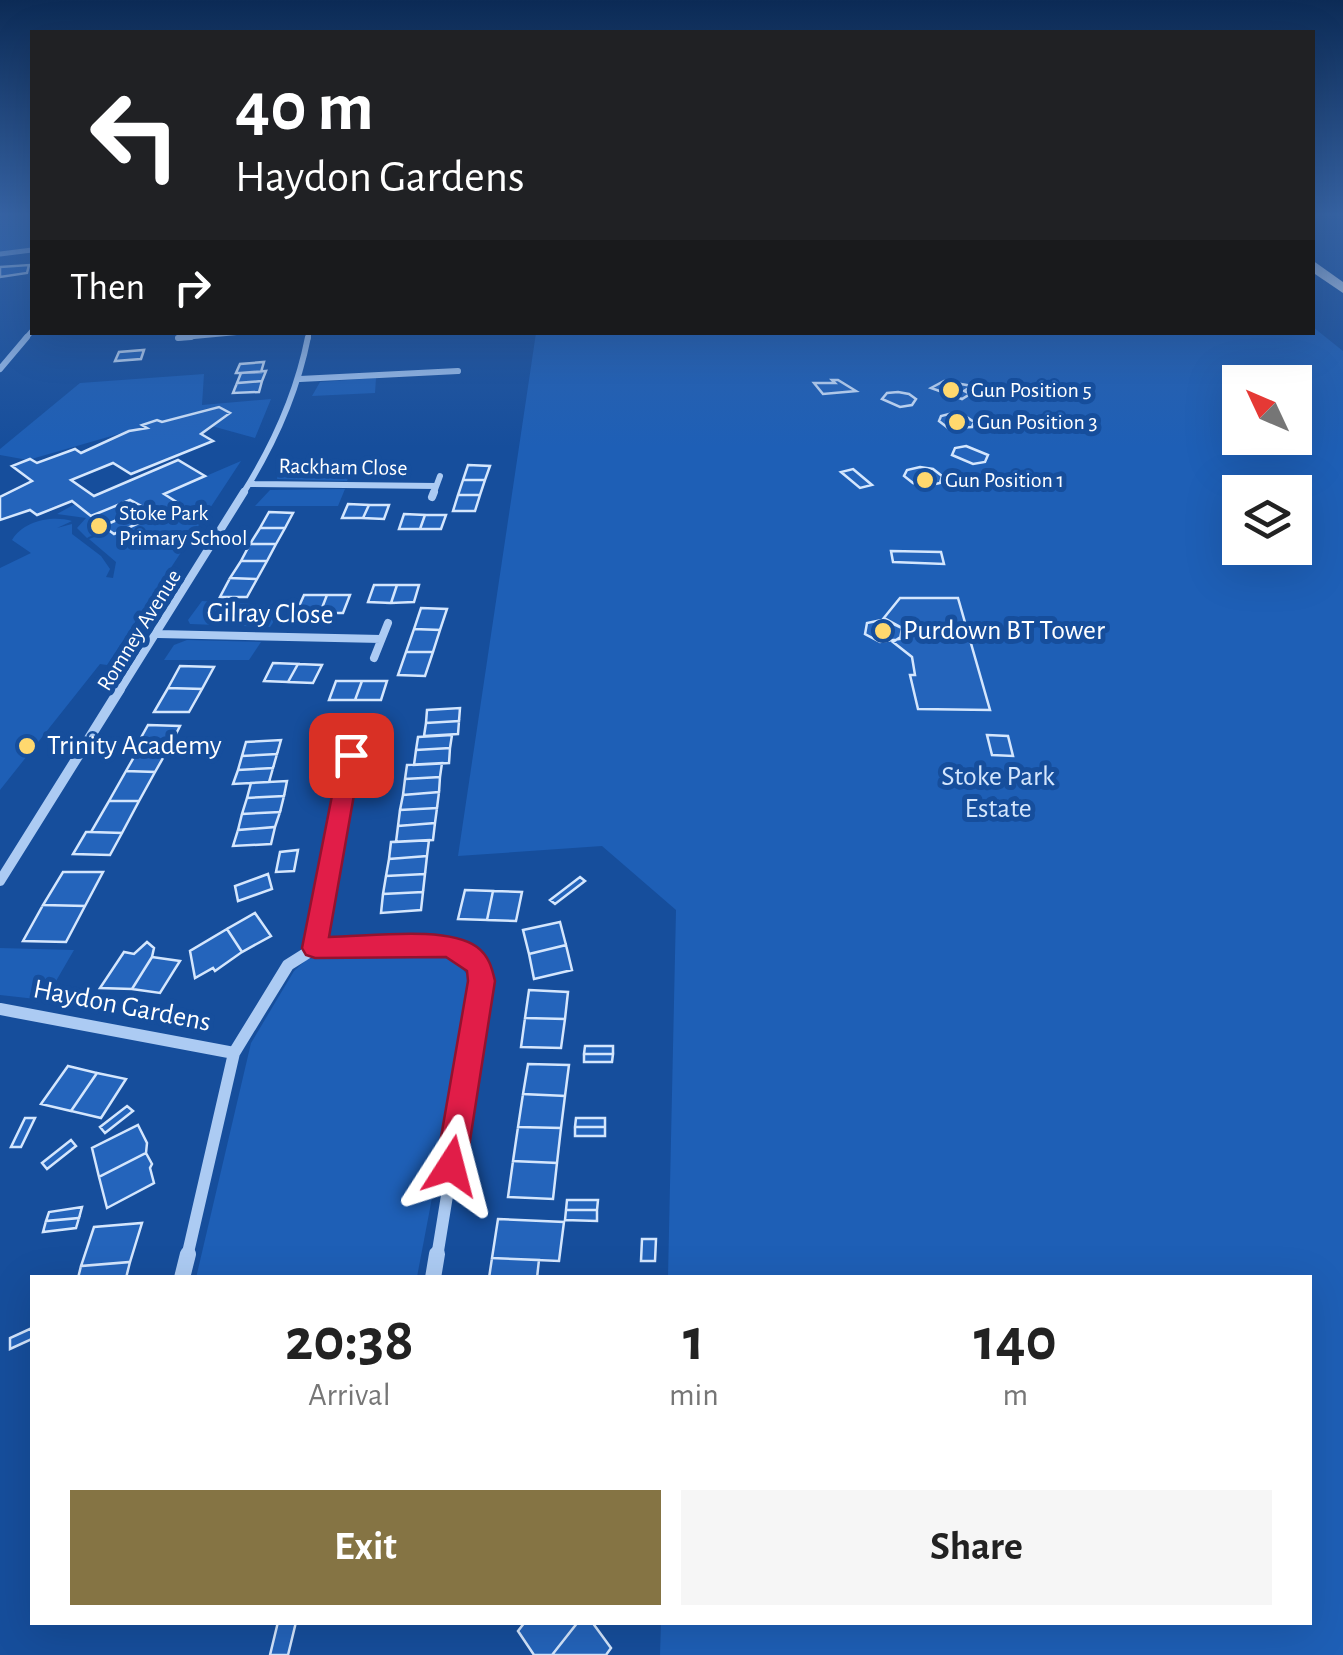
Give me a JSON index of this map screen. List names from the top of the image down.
{
  "streets": {
    "street": [
      "Rackham Close",
      "Gilray Close",
      "Romney Avenue",
      "Haydon Gardens"
    ]
  },
  "crossings": [
    ["Rackham Close", "Romney Avenue"],
    ["Gilray Close", "Romney Avenue"]
  ],
  "parks": ["Stoke Park Estate"],
  "places": [
    "Gun Position 5",
    "Gun Position 3",
    "Gun Position 1",
    "Stoke Park Primary School",
    "Purdown BT Tower",
    "Trinity Academy"
  ],
  "north": "top left",
  "page": {
    "turn": ["40 m", "Haydon Gardens"],
    "then": "Then",
    "eta": [
      "20:38",
      "Arrival",
      "1",
      "min",
      "140",
      "m"
    ],
    "buttons": ["Exit", "Share"]
  }
}
